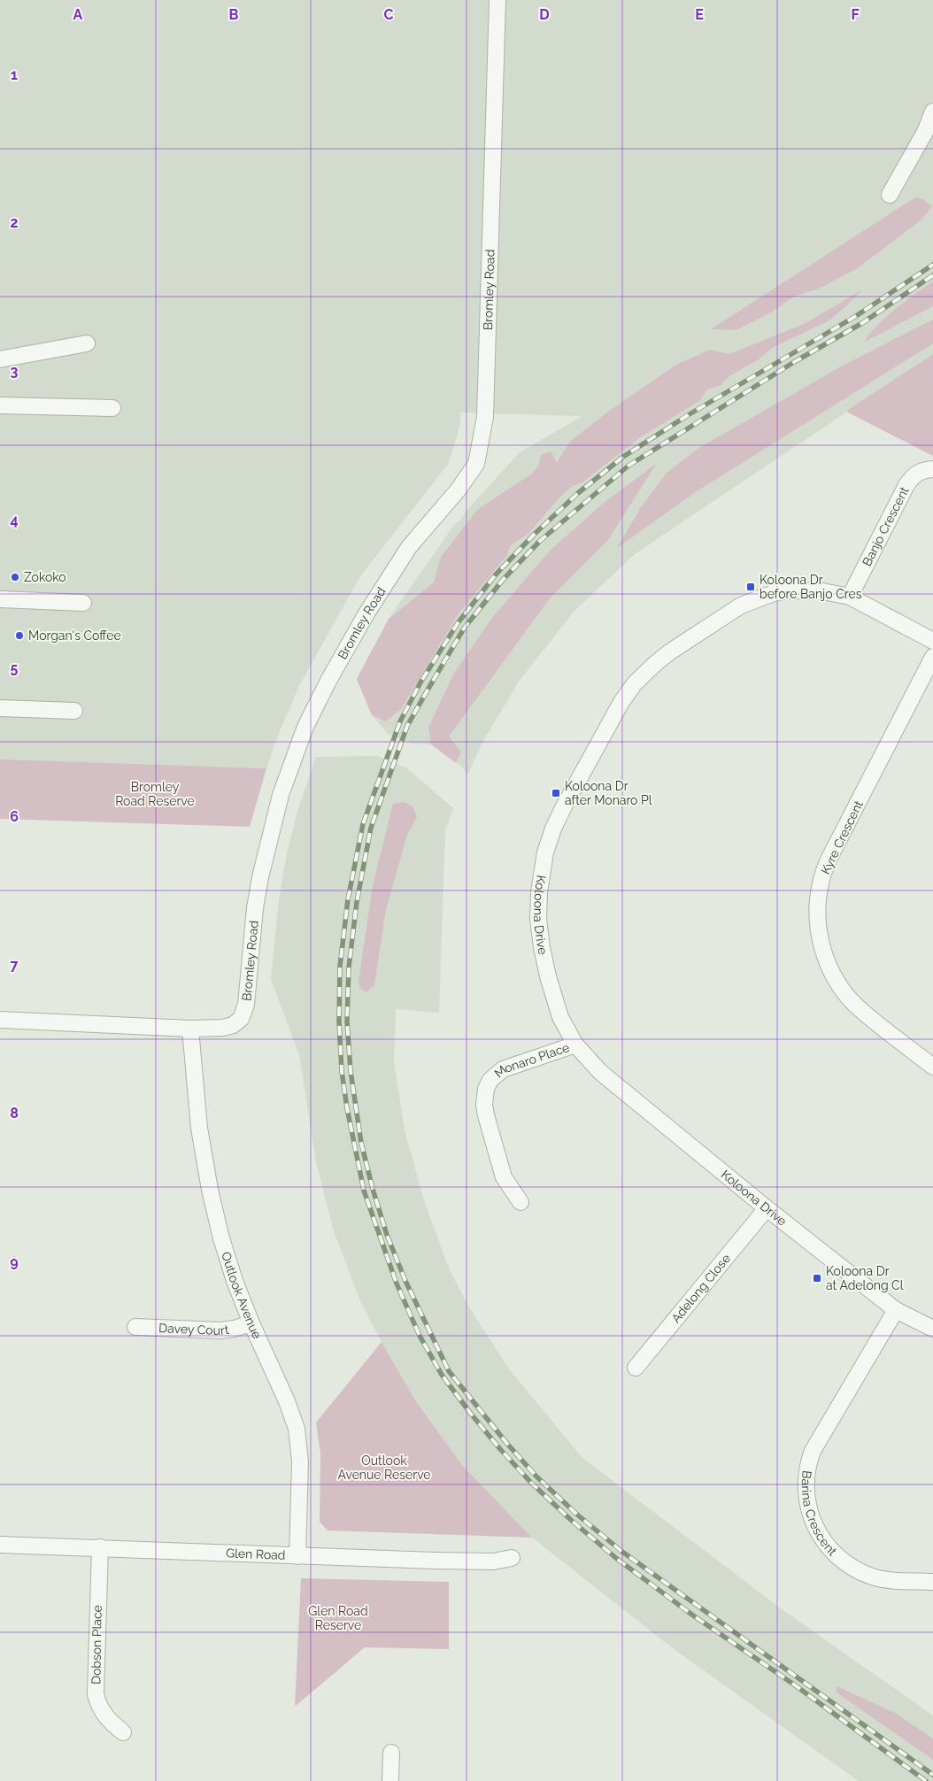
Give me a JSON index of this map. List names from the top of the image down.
{
  "streets": {
    "street": [
      "Bromley Road",
      "Banjo Crescent",
      "Kyre Crescent",
      "Koloona Drive",
      "Monaro Place",
      "Adelong Close",
      "Outlook Avenue",
      "Davey Court",
      "Barina Crescent",
      "Glen Road",
      "Dobson Place"
    ]
  },
  "crossings": [
    ["Bromley Road", "Outlook Avenue"],
    ["Banjo Crescent", "Koloona Drive"],
    ["Koloona Drive", "Monaro Place"],
    ["Koloona Drive", "Adelong Close"],
    ["Koloona Drive", "Barina Crescent"],
    ["Outlook Avenue", "Davey Court"],
    ["Outlook Avenue", "Glen Road"],
    ["Glen Road", "Dobson Place"]
  ],
  "parks": ["Bromley Road Reserve", "Outlook Avenue Reserve", "Glen Road Reserve"],
  "places": {
    "other": ["Zokoko", "Morgan's Coffee"],
    "transit": ["Koloona Dr before Banjo Cres", "Koloona Dr after Monaro Pl", "Koloona Dr at Adelong Cl"]
  },
  "grid": {
    "columns": [
      "A",
      "B",
      "C",
      "D",
      "E",
      "F"
    ],
    "rows": [
      "1",
      "2",
      "3",
      "4",
      "5",
      "6",
      "7",
      "8",
      "9"
    ]
  }
}
